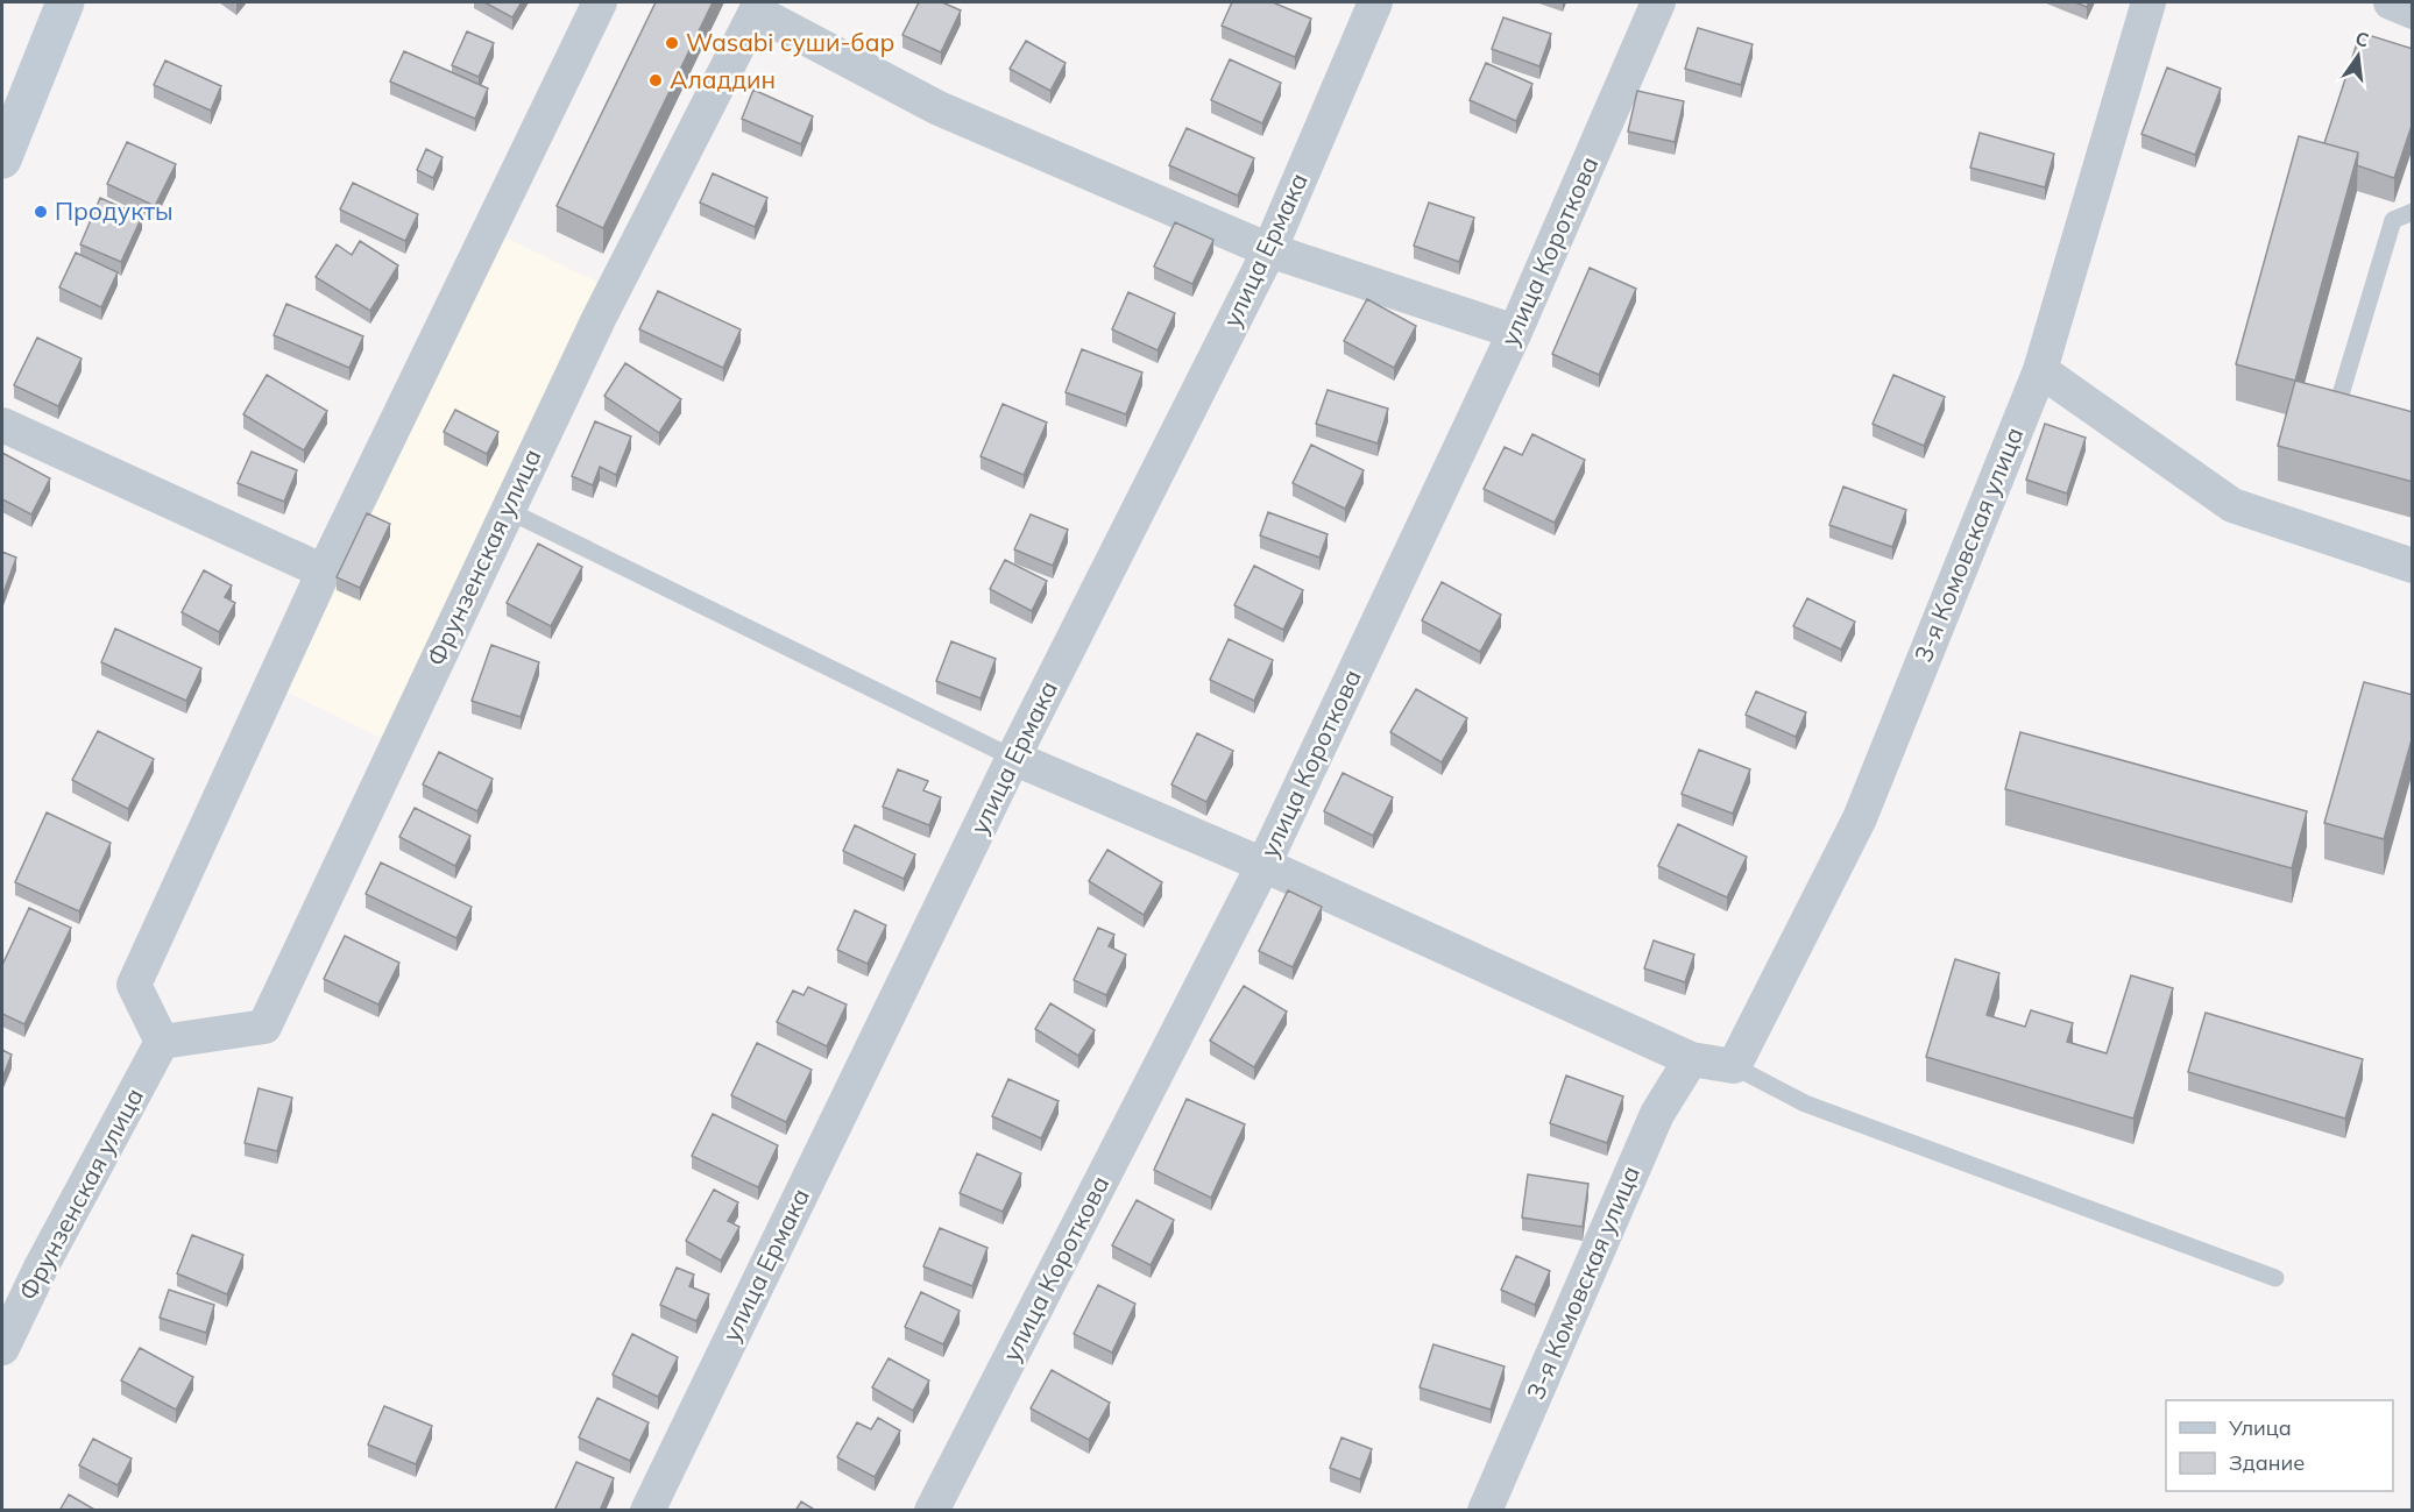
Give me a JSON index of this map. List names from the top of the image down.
{
  "streets": {
    "street": [
      "улица Ермака",
      "улица Короткова",
      "3-я Комовская улица",
      "Фрунзенская улица"
    ]
  },
  "places": ["Wasabi суши-бар", "Аладдин", "Продукты"],
  "legend": ["Улица", "Здание"],
  "north": "top"
}
